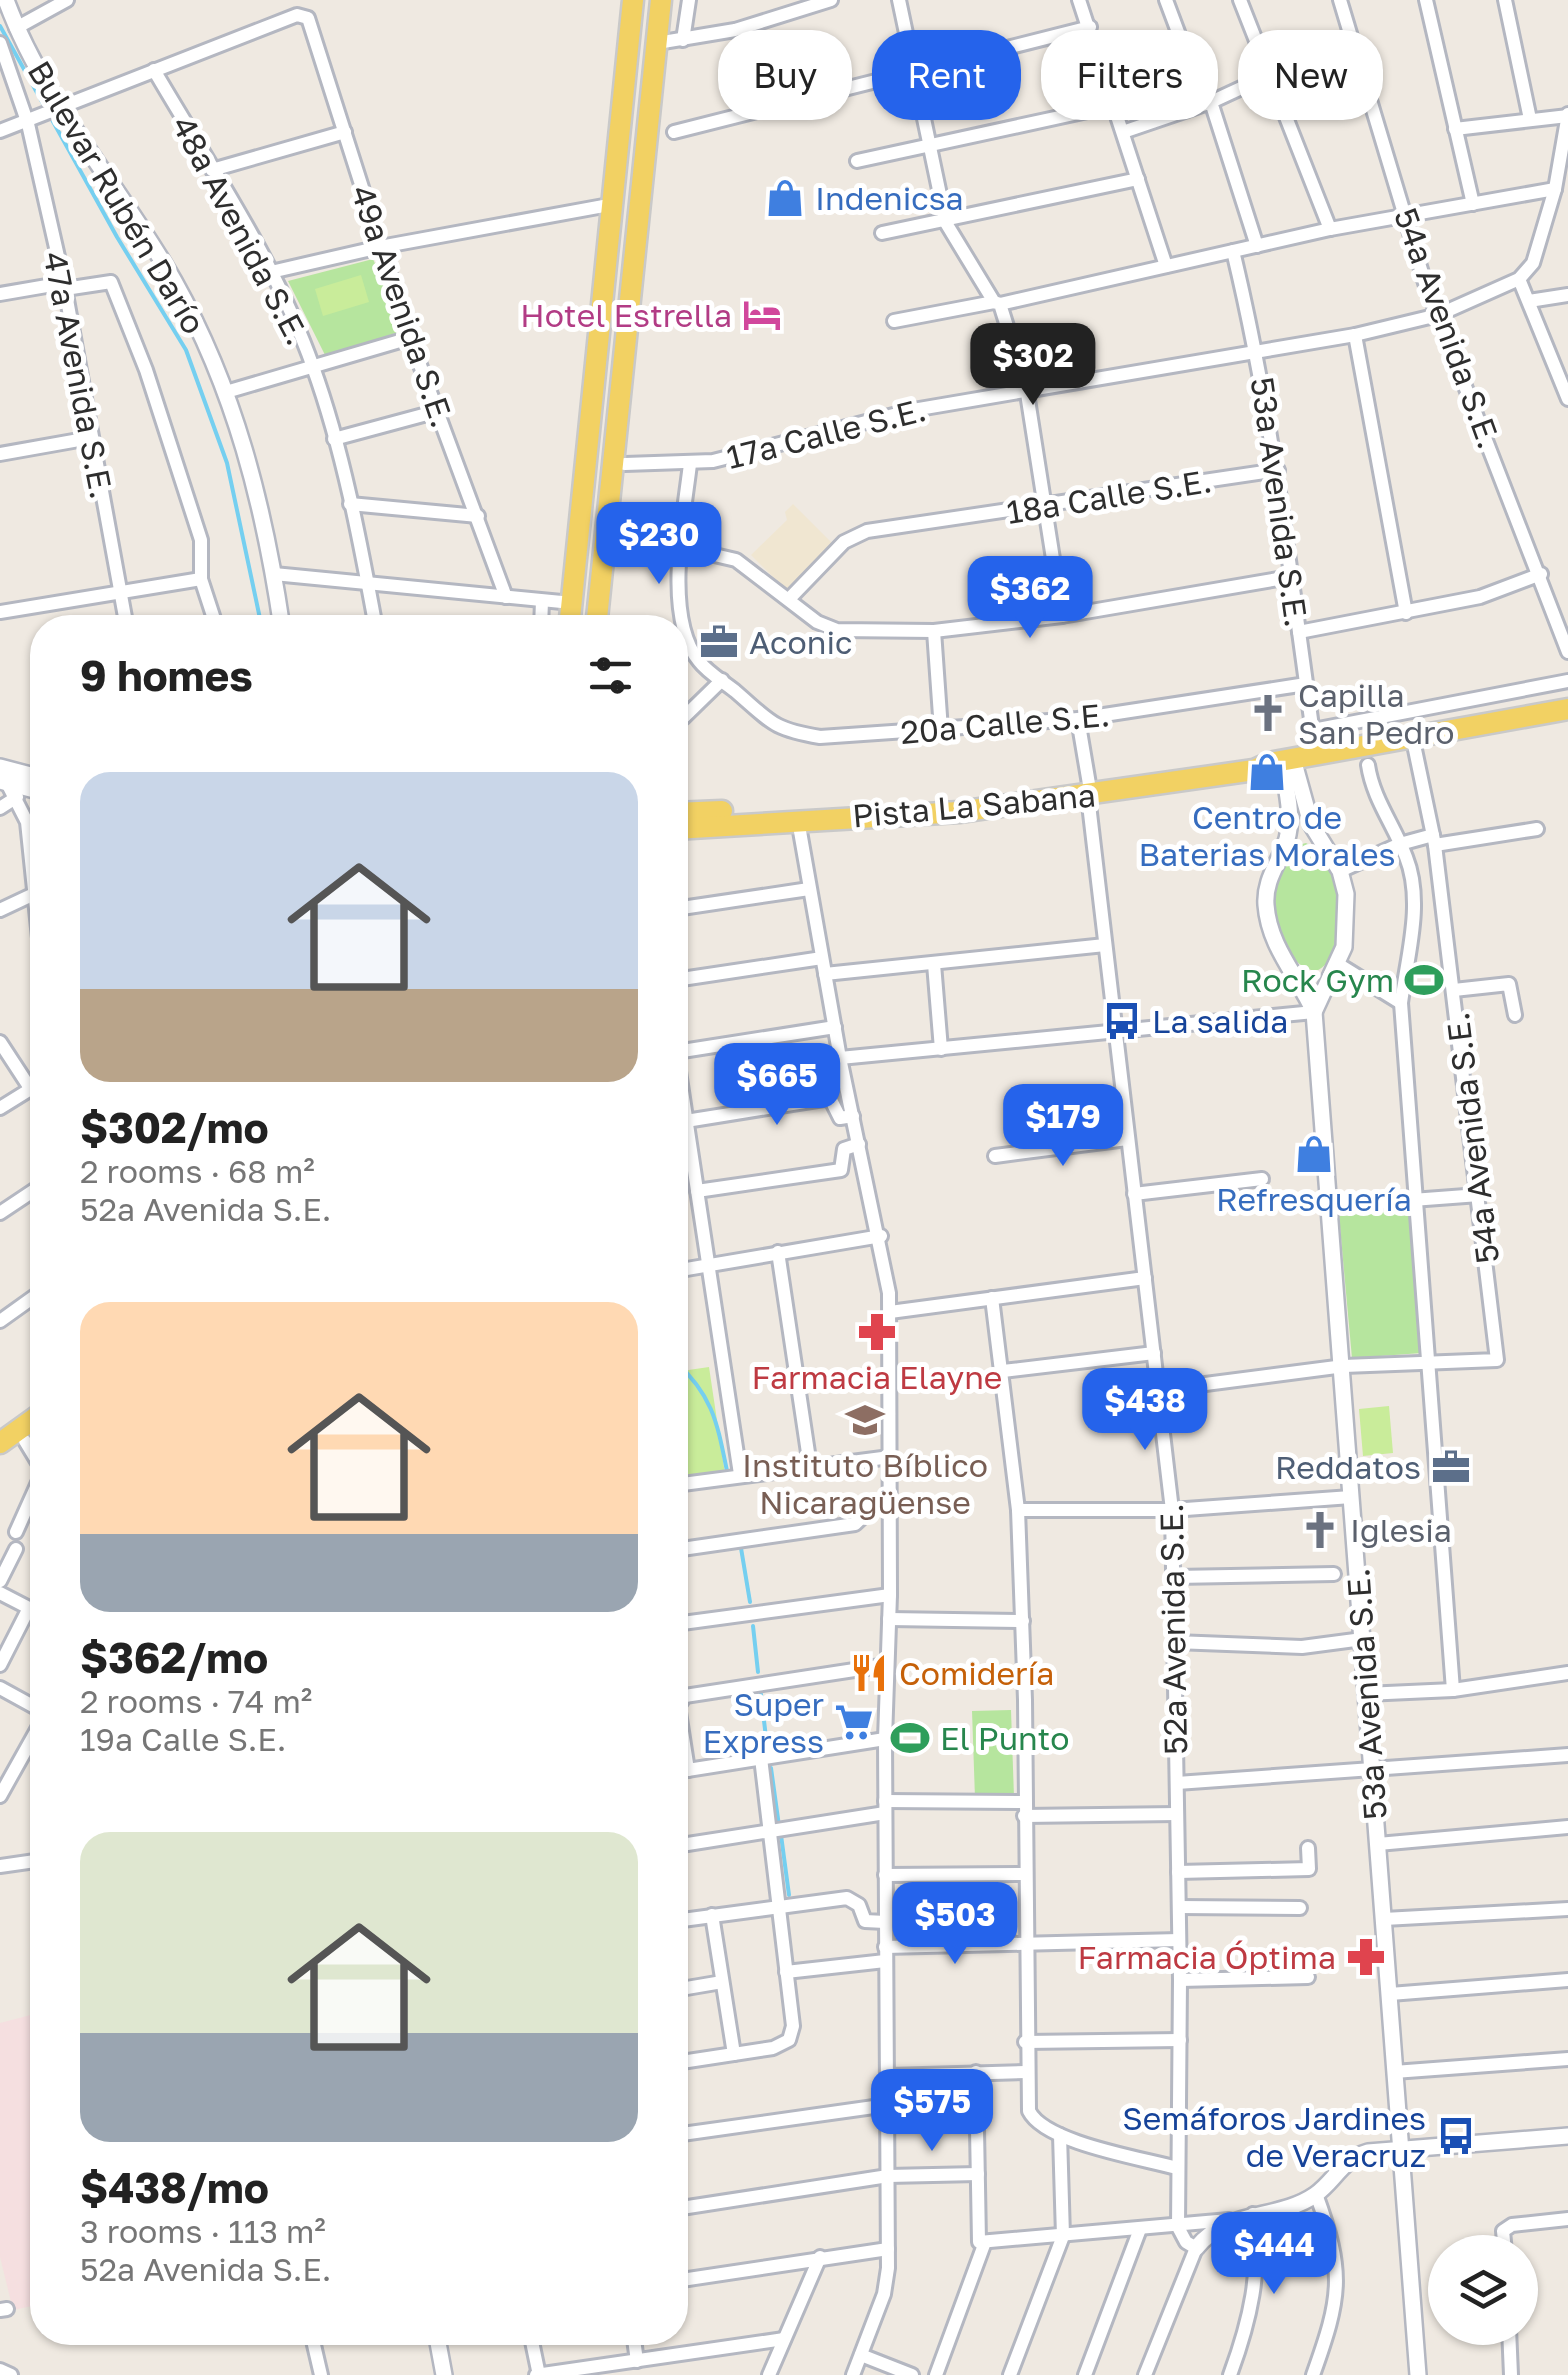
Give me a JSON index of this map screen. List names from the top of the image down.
{
  "streets": {
    "main road": ["Pista La Sabana"],
    "street": [
      "Bulevar Rubén Darío",
      "48a Avenida S.E.",
      "49a Avenida S.E.",
      "54a Avenida S.E.",
      "47a Avenida S.E.",
      "17a Calle S.E.",
      "18a Calle S.E.",
      "53a Avenida S.E.",
      "20a Calle S.E.",
      "52a Avenida S.E."
    ]
  },
  "crossings": [
    ["48a Avenida S.E.", "49a Avenida S.E."],
    ["54a Avenida S.E.", "17a Calle S.E."],
    ["54a Avenida S.E.", "Pista La Sabana"],
    ["17a Calle S.E.", "53a Avenida S.E."],
    ["17a Calle S.E.", "20a Calle S.E."],
    ["18a Calle S.E.", "53a Avenida S.E."],
    ["53a Avenida S.E.", "20a Calle S.E."],
    ["53a Avenida S.E.", "Pista La Sabana"],
    ["20a Calle S.E.", "52a Avenida S.E."],
    ["Pista La Sabana", "52a Avenida S.E."]
  ],
  "places": {
    "shop": ["Indenicsa", "Centro de Baterias Morales", "Refresquería"],
    "hotel": ["Hotel Estrella"],
    "office": ["Aconic", "Reddatos"],
    "church": ["Capilla San Pedro", "Iglesia"],
    "sports": ["Rock Gym", "El Punto"],
    "bus stop": ["La salida", "Semáforos Jardines de Veracruz"],
    "pharmacy": ["Farmacia Elayne", "Farmacia Óptima"],
    "school or university": ["Instituto Bíblico Nicaragüense"],
    "restaurant": ["Comidería"],
    "supermarket": ["Super Express"]
  },
  "page": {
    "chip": [
      "Buy",
      "Rent",
      "Filters",
      "New"
    ],
    "price": [
      "$302",
      "$230",
      "$362",
      "$665",
      "$179",
      "$438",
      "$503",
      "$575",
      "$444"
    ],
    "heading": "9 homes",
    "list": [
      {
        "name": "$302/mo",
        "note": "2 rooms · 68 m² · 52a Avenida S.E."
      },
      {
        "name": "$362/mo",
        "note": "2 rooms · 74 m² · 19a Calle S.E."
      },
      {
        "name": "$438/mo",
        "note": "3 rooms · 113 m² · 52a Avenida S.E."
      }
    ]
  }
}
